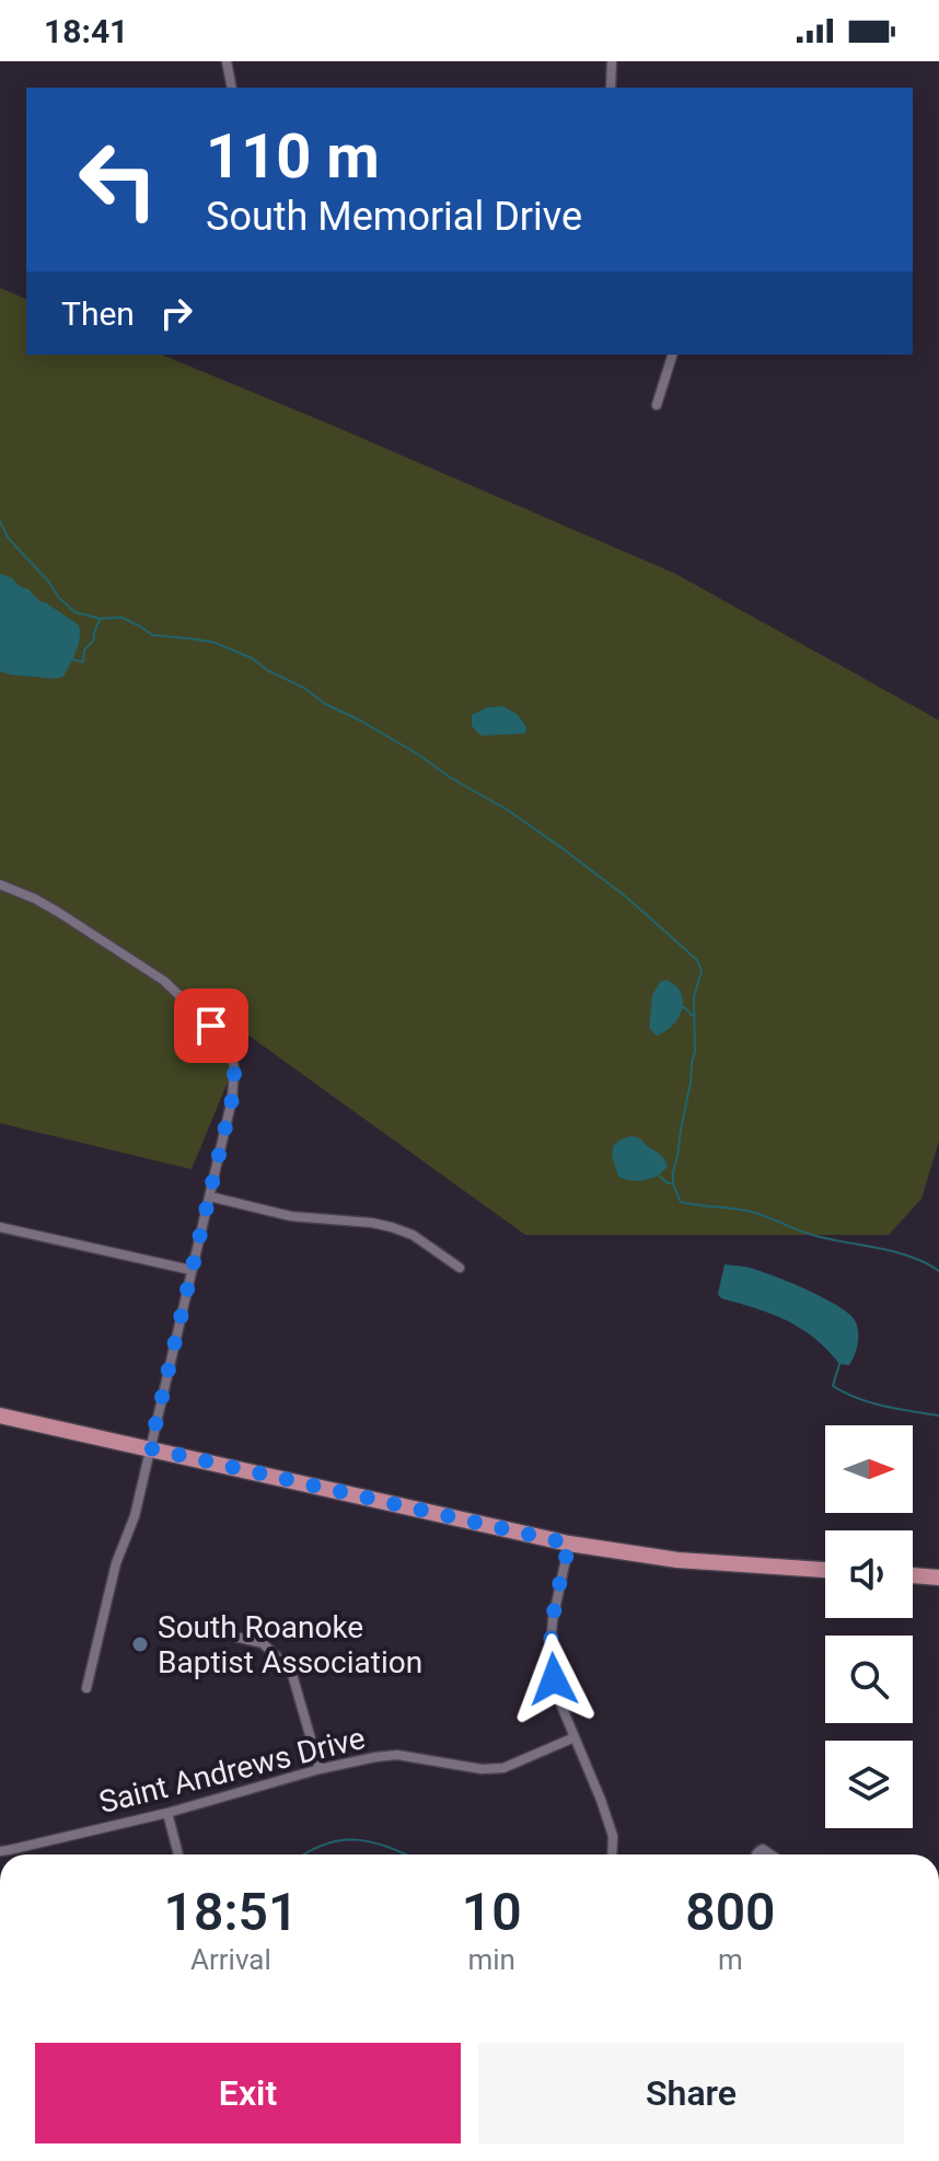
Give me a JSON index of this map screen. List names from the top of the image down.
{
  "streets": {
    "street": ["Saint Andrews Drive"]
  },
  "places": ["South Roanoke Baptist Association"],
  "north": "right",
  "page": {
    "status": "18:41",
    "turn": ["110 m", "South Memorial Drive"],
    "then": "Then",
    "eta": [
      "18:51",
      "Arrival",
      "10",
      "min",
      "800",
      "m"
    ],
    "buttons": ["Exit", "Share"]
  }
}
